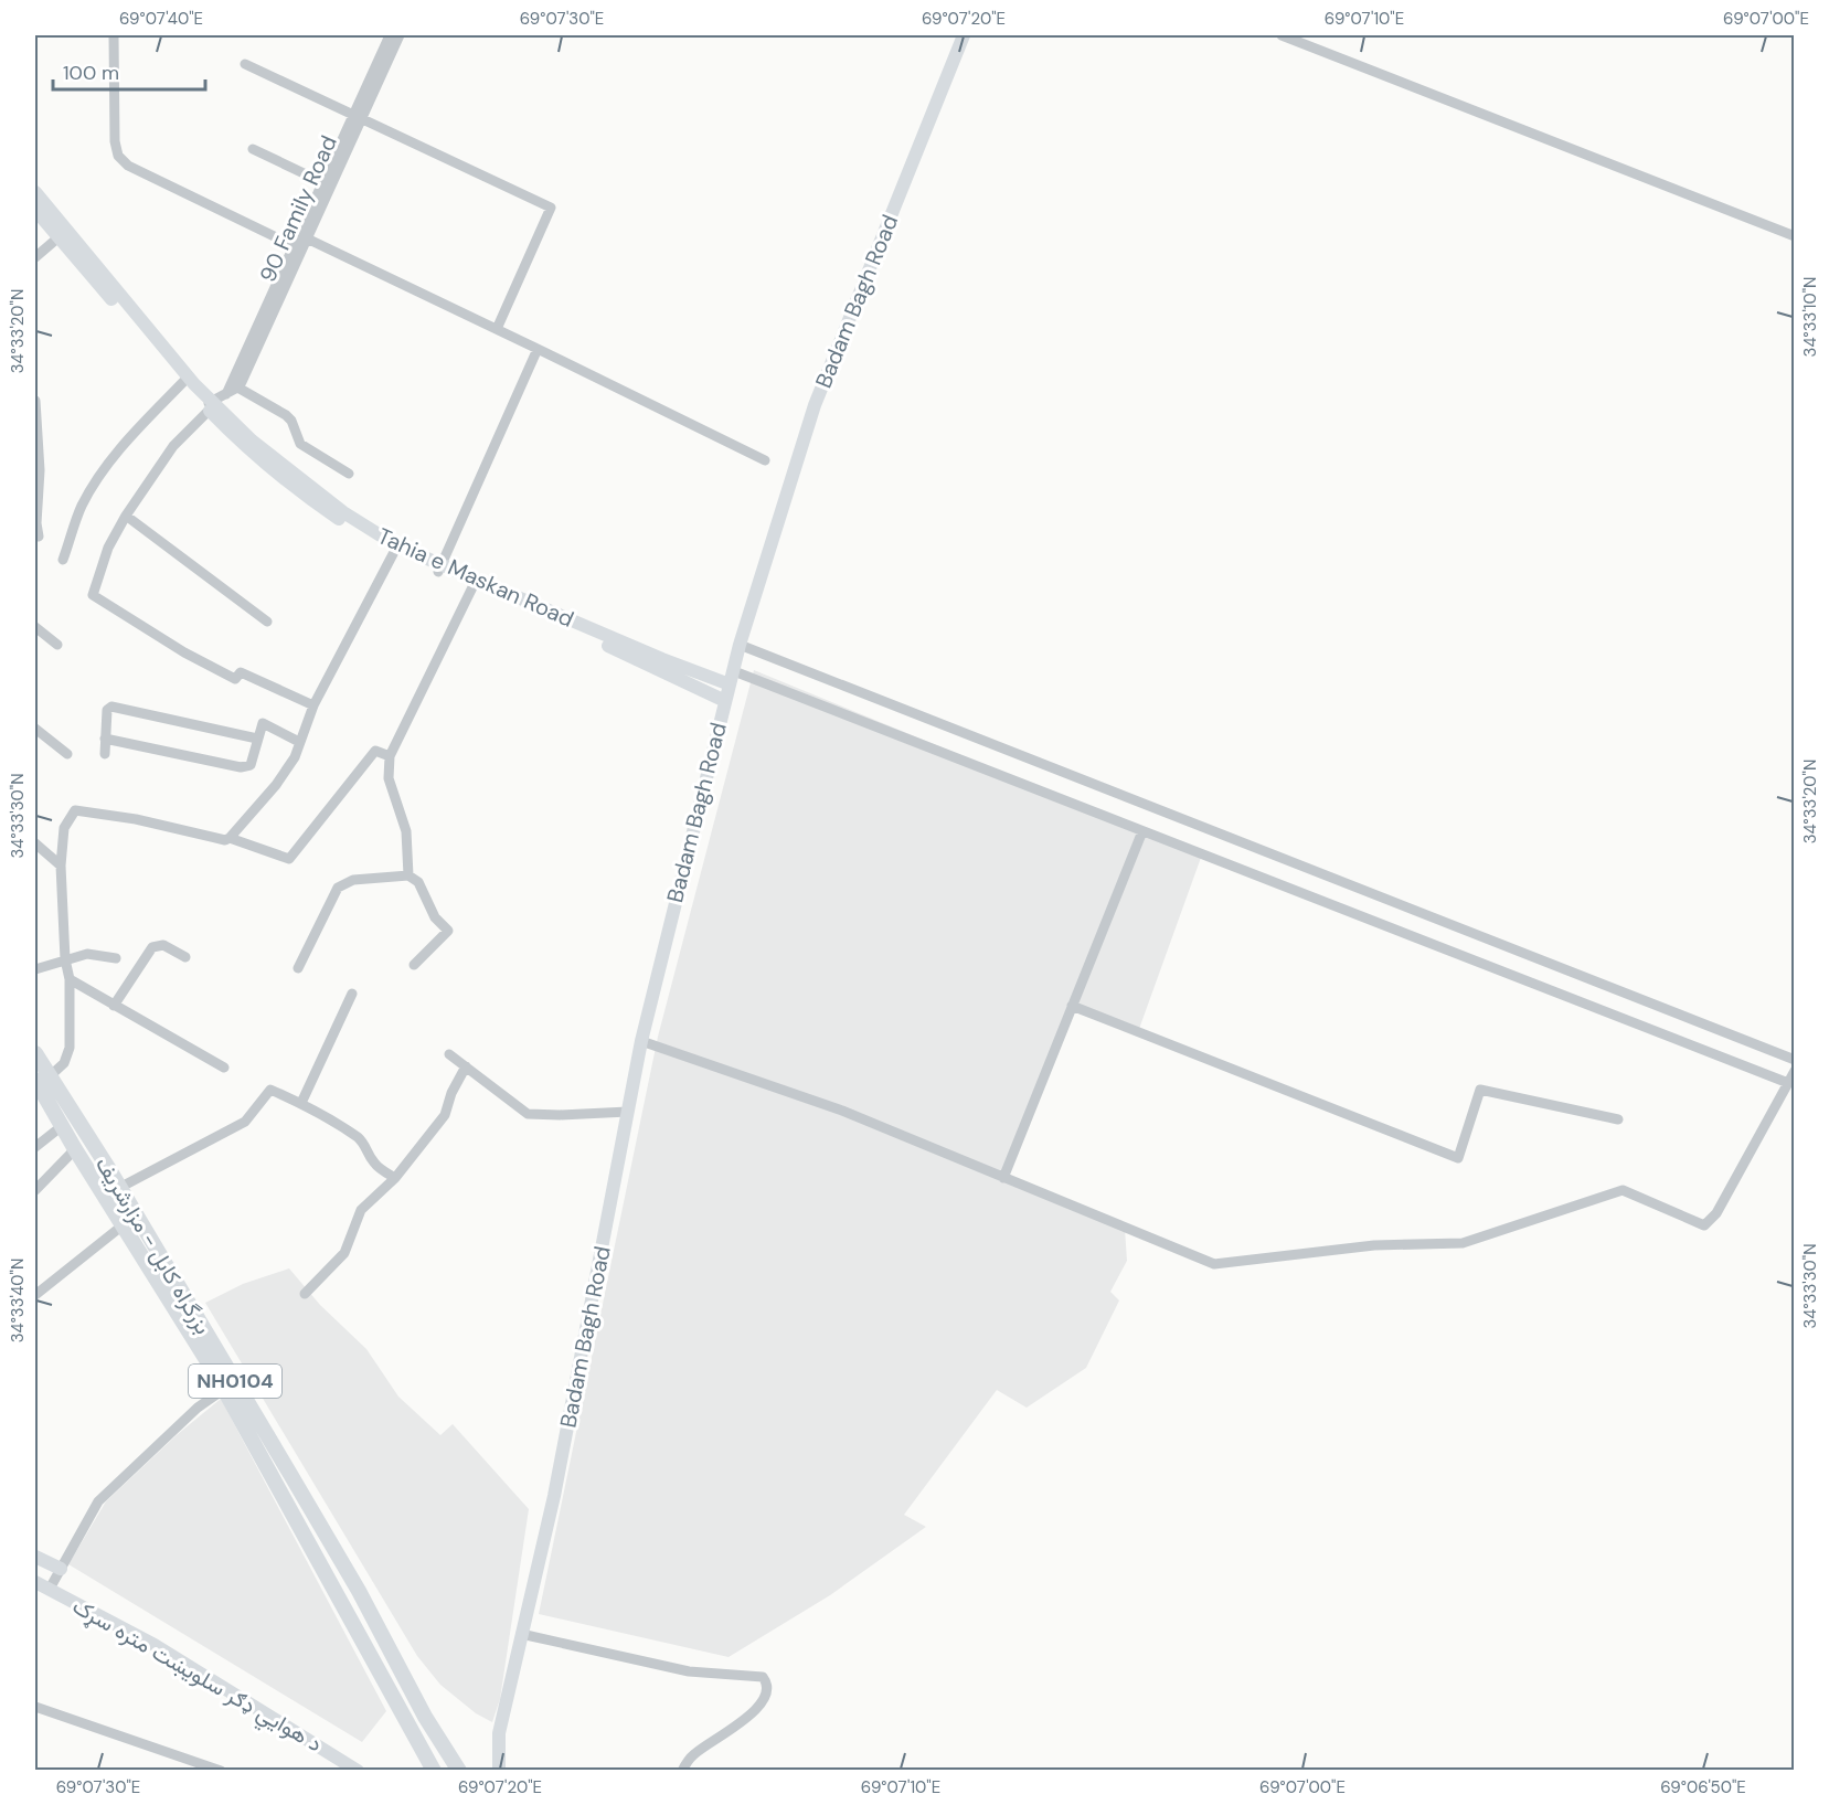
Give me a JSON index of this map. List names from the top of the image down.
{
  "streets": {
    "highway": ["بزرگراه کابل - مزارشریف", "NH0104"],
    "main road": ["Badam Bagh Road", "Tahia e Maskan Road", "د هوايي ډګر سلویښت متره سړک"],
    "street": ["90 Family Road"]
  },
  "crossings": [
    ["Badam Bagh Road", "Tahia e Maskan Road"]
  ],
  "scale_bar": "100 m",
  "coordinates": [
    "69°07'40\"E",
    "69°07'30\"E",
    "69°07'20\"E",
    "69°07'10\"E",
    "69°07'00\"E",
    "34°33'10\"N",
    "34°33'20\"N",
    "34°33'30\"N",
    "34°33'40\"N",
    "69°06'50\"E"
  ]
}
